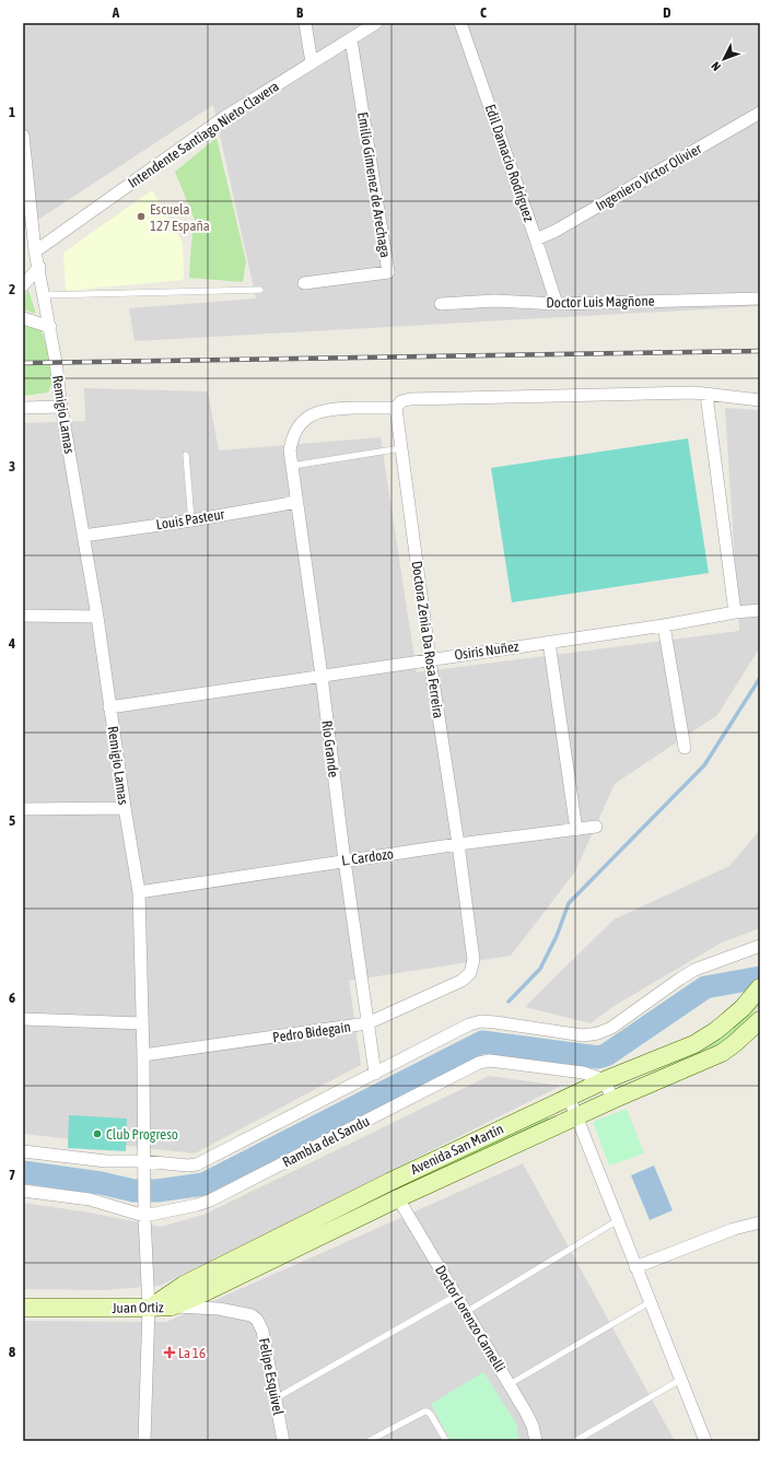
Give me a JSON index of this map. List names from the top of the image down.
{
  "streets": {
    "street": [
      "Intendente Santiago Nieto Clavera",
      "Edil Damacio Rodríguez",
      "Ingeniero Víctor Olivier",
      "Emilio Gimenez de Arechaga",
      "Doctor Luis Magñone",
      "Remigio Lamas",
      "Louis Pasteur",
      "Doctora Zenia Da Rosa Ferreira",
      "Osiris Nuñez",
      "Río Grande",
      "L. Cardozo",
      "Pedro Bidegain",
      "Rambla del Sandu",
      "Avenida San Martín",
      "Juan Ortiz",
      "Doctor Lorenzo Carnelli",
      "Felipe Esquivel"
    ]
  },
  "crossings": [
    ["Intendente Santiago Nieto Clavera", "Emilio Gimenez de Arechaga"],
    ["Intendente Santiago Nieto Clavera", "Remigio Lamas"],
    ["Edil Damacio Rodríguez", "Ingeniero Víctor Olivier"],
    ["Edil Damacio Rodríguez", "Doctor Luis Magñone"],
    ["Remigio Lamas", "Louis Pasteur"],
    ["Remigio Lamas", "Osiris Nuñez"],
    ["Remigio Lamas", "L. Cardozo"],
    ["Remigio Lamas", "Pedro Bidegain"],
    ["Remigio Lamas", "Rambla del Sandu"],
    ["Remigio Lamas", "Avenida San Martín"],
    ["Remigio Lamas", "Juan Ortiz"],
    ["Louis Pasteur", "Río Grande"],
    ["Doctora Zenia Da Rosa Ferreira", "Osiris Nuñez"],
    ["Doctora Zenia Da Rosa Ferreira", "Río Grande"],
    ["Doctora Zenia Da Rosa Ferreira", "L. Cardozo"],
    ["Doctora Zenia Da Rosa Ferreira", "Pedro Bidegain"],
    ["Osiris Nuñez", "Río Grande"],
    ["Río Grande", "L. Cardozo"],
    ["Río Grande", "Pedro Bidegain"],
    ["Rambla del Sandu", "Avenida San Martín"],
    ["Avenida San Martín", "Juan Ortiz"],
    ["Avenida San Martín", "Doctor Lorenzo Carnelli"],
    ["Juan Ortiz", "Felipe Esquivel"]
  ],
  "places": {
    "other": ["Escuela 127 España", "Club Progreso"],
    "health": ["La 16"]
  },
  "north": "bottom left",
  "grid": {
    "columns": [
      "A",
      "B",
      "C",
      "D"
    ],
    "rows": [
      "1",
      "2",
      "3",
      "4",
      "5",
      "6",
      "7",
      "8"
    ]
  }
}
